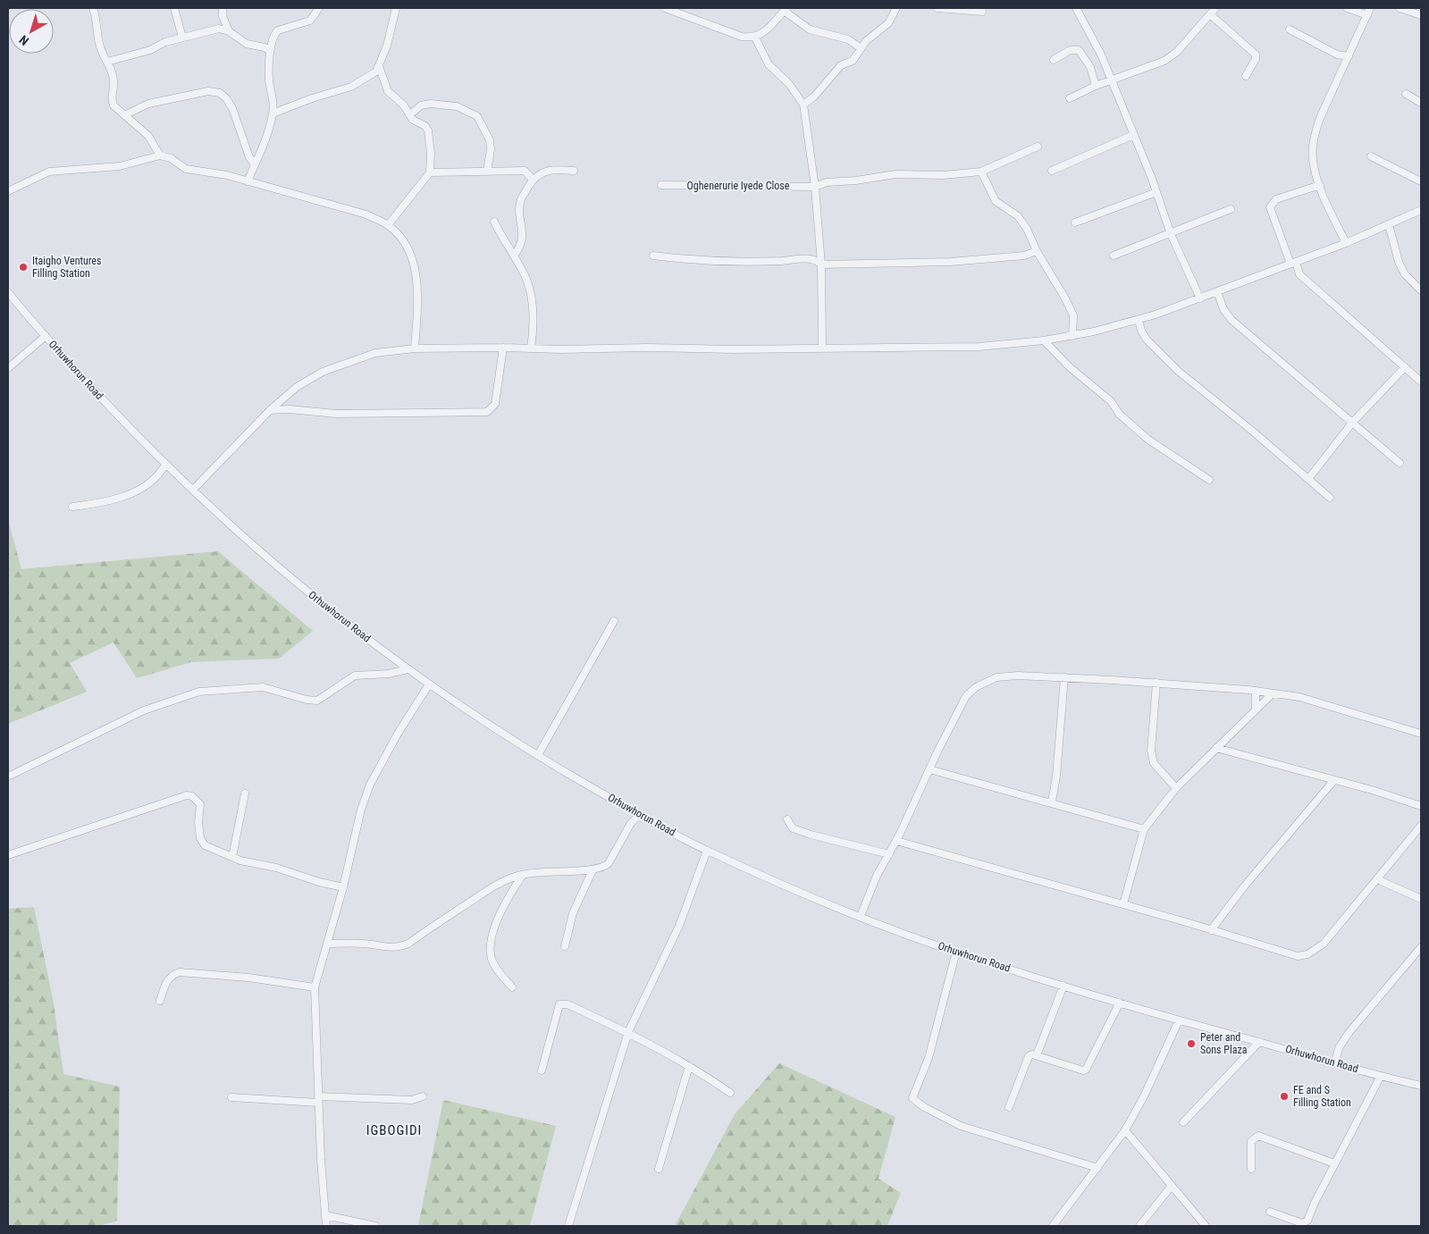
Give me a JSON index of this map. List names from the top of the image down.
{
  "streets": {
    "street": ["Oghenerurie Iyede Close", "Orhuwhorun Road"]
  },
  "districts": ["IGBOGIDI"],
  "places": ["Itaigho Ventures Filling Station", "Peter and Sons Plaza", "FE and S Filling Station"],
  "north": "bottom left"
}
